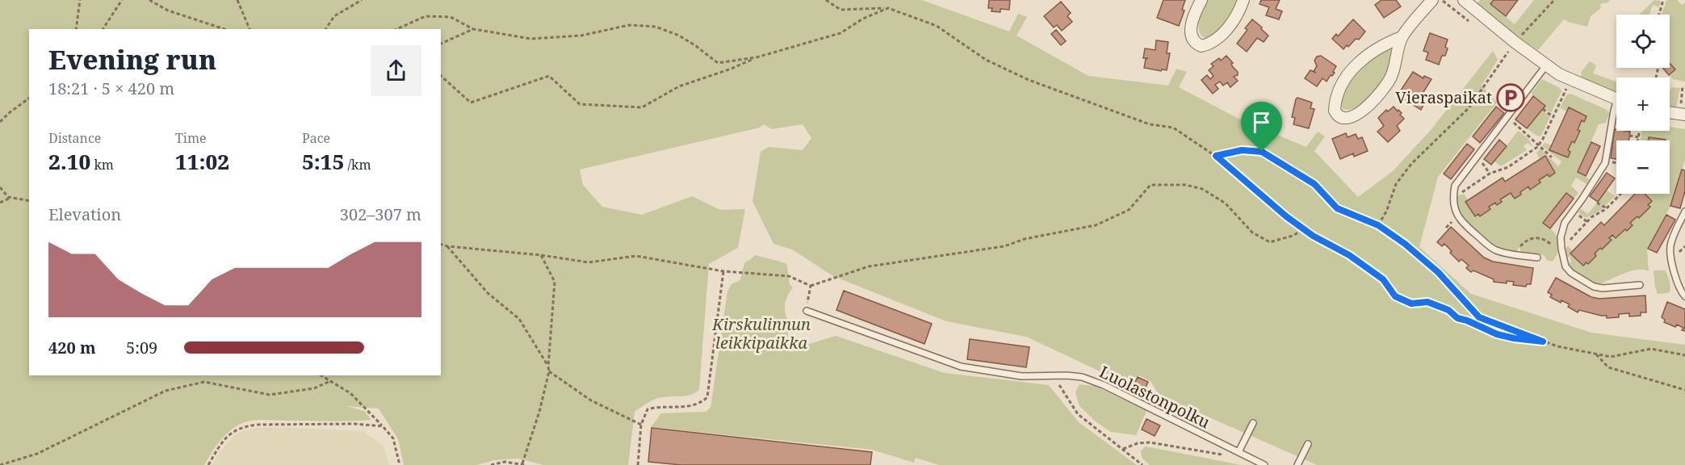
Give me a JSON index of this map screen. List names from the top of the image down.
{
  "streets": {
    "lane": ["Luolastonpolku"]
  },
  "parks": ["Kirskulinnun leikkipaikka"],
  "places": {
    "parking": ["Vieraspaikat"]
  },
  "page": {
    "map_buttons": ["+", "−"],
    "heading": ["Evening run", "18:21 · 5 × 420 m"],
    "stats": [
      ["Distance", "2.10 km"],
      ["Time", "11:02"],
      ["Pace", "5:15 /km"]
    ],
    "chart": ["Elevation", "302–307 m"],
    "list": [
      {
        "name": "420 m",
        "note": "5:09"
      }
    ]
  }
}
